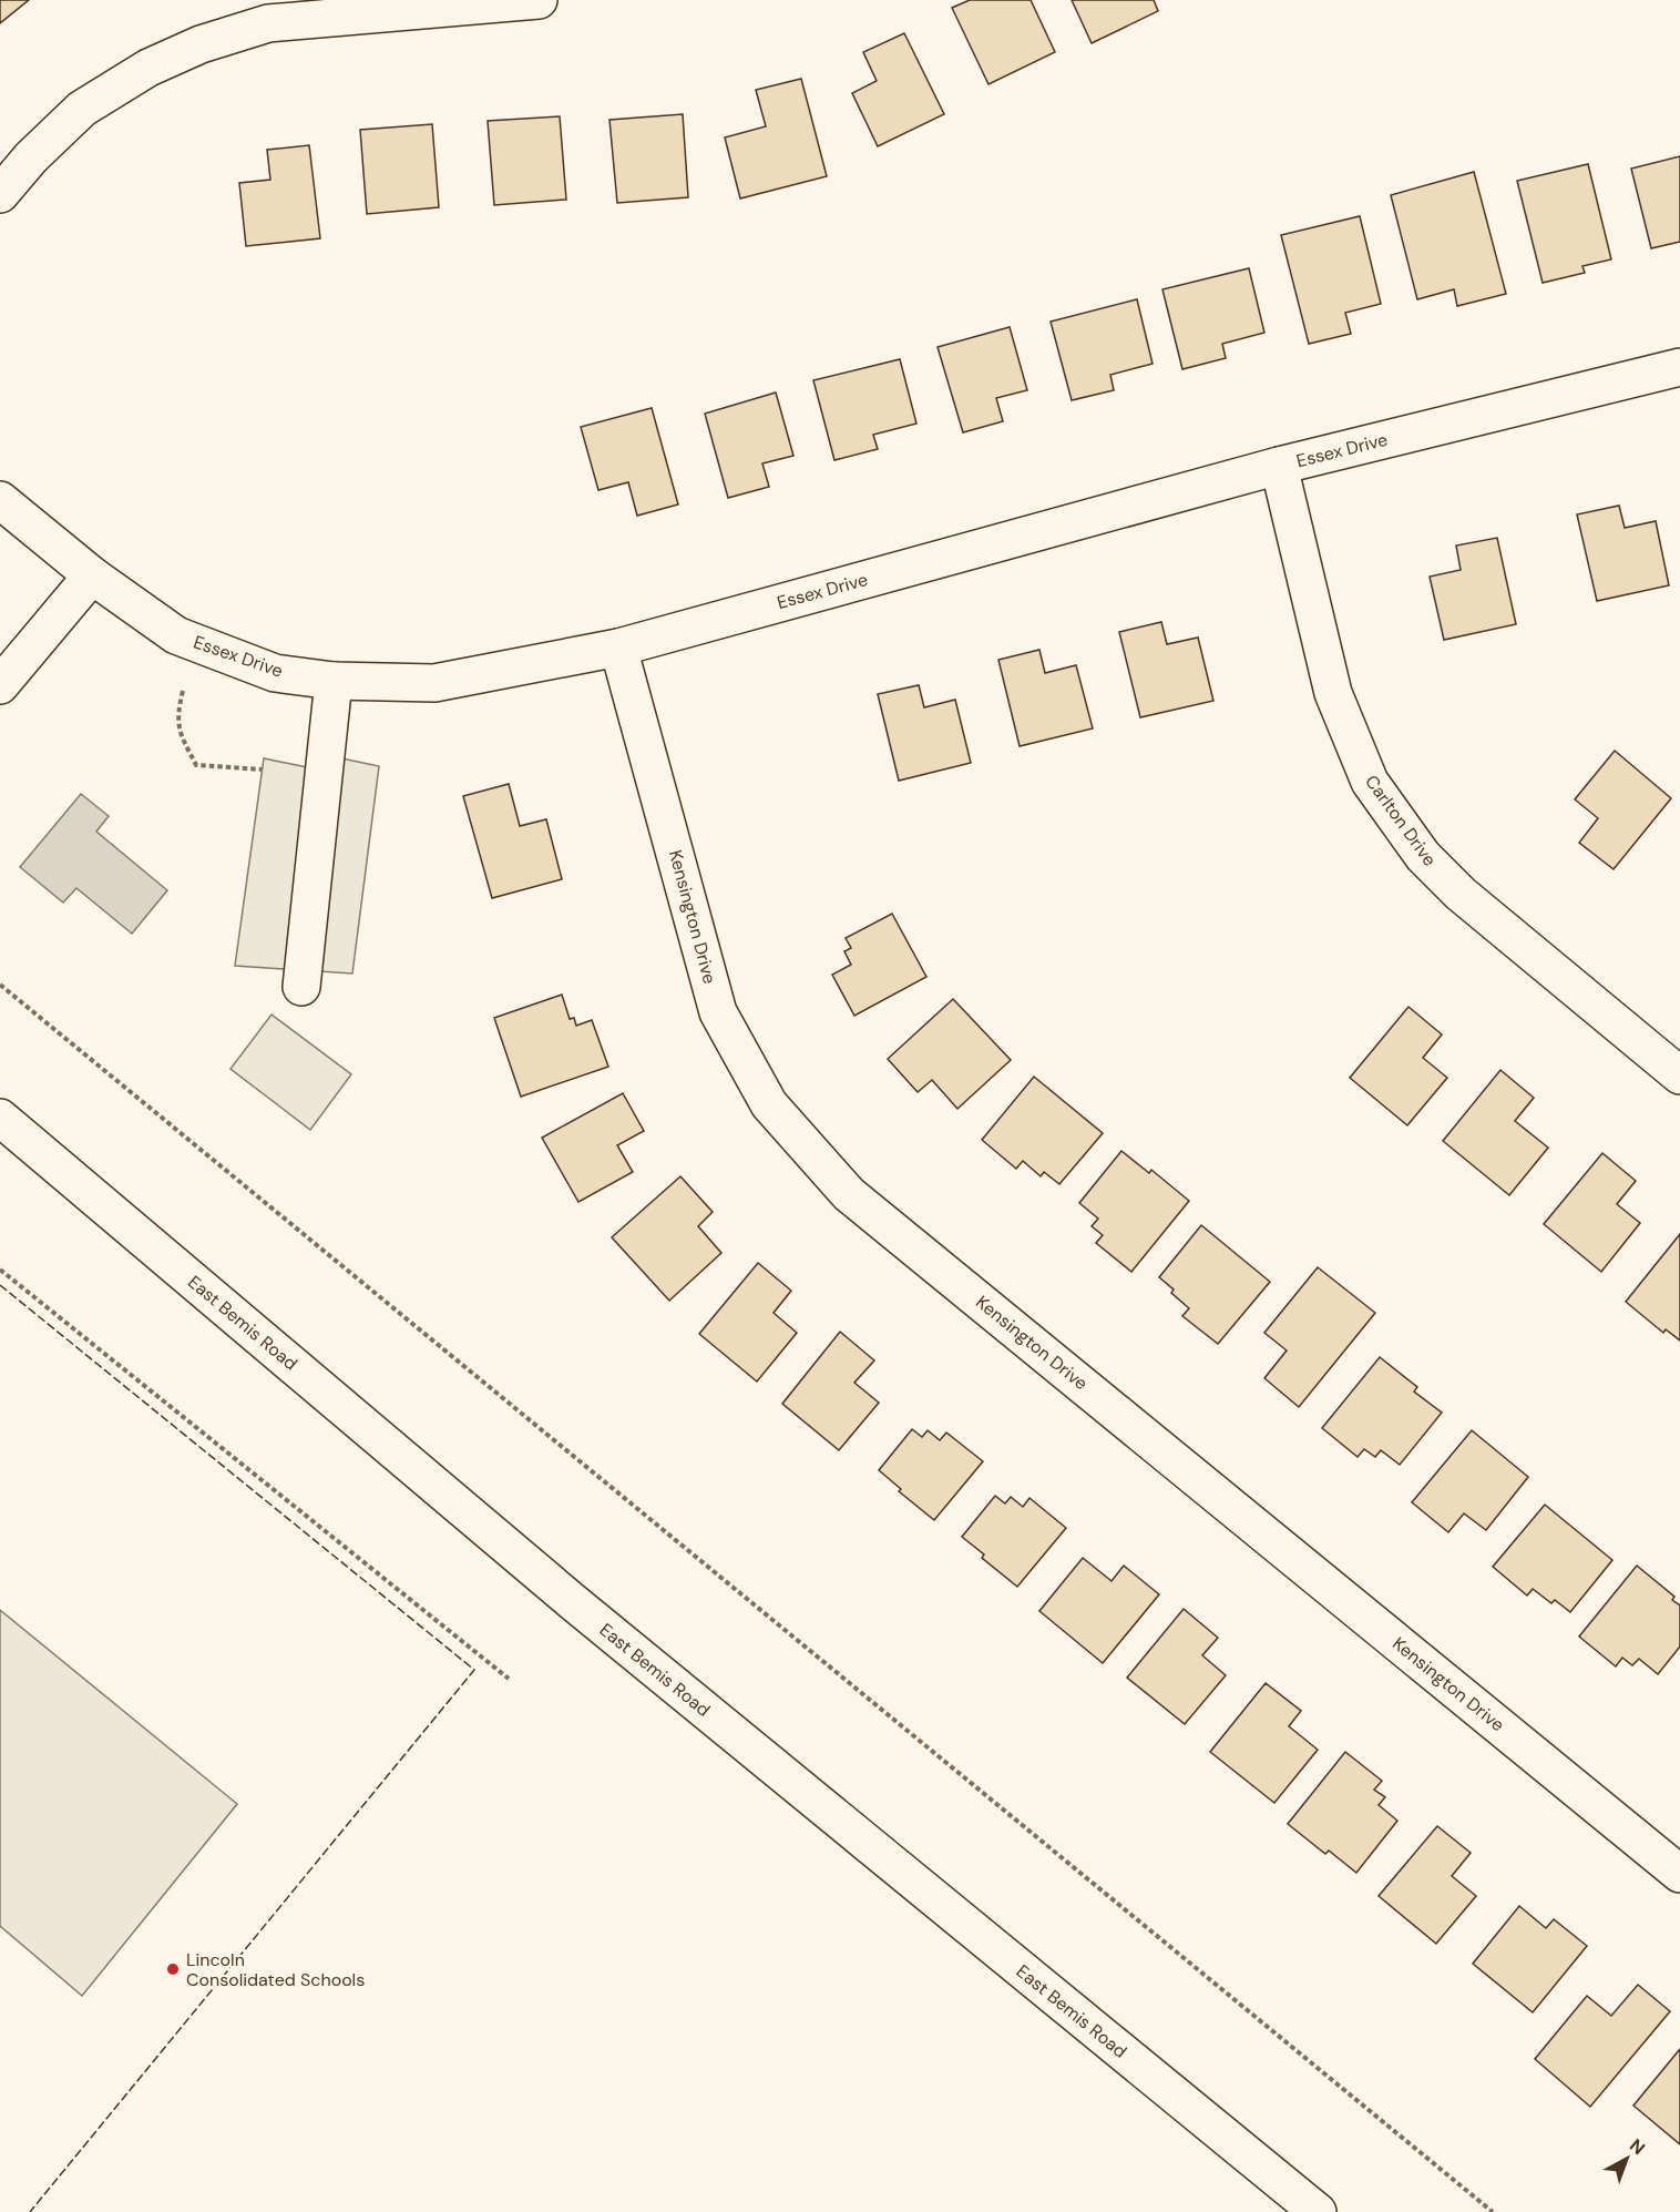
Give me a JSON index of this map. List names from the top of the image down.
{
  "streets": {
    "street": [
      "Essex Drive",
      "Carlton Drive",
      "Kensington Drive",
      "East Bemis Road"
    ]
  },
  "crossings": [
    ["Essex Drive", "Carlton Drive"],
    ["Essex Drive", "Kensington Drive"]
  ],
  "places": ["Lincoln Consolidated Schools"],
  "north": "top right"
}
